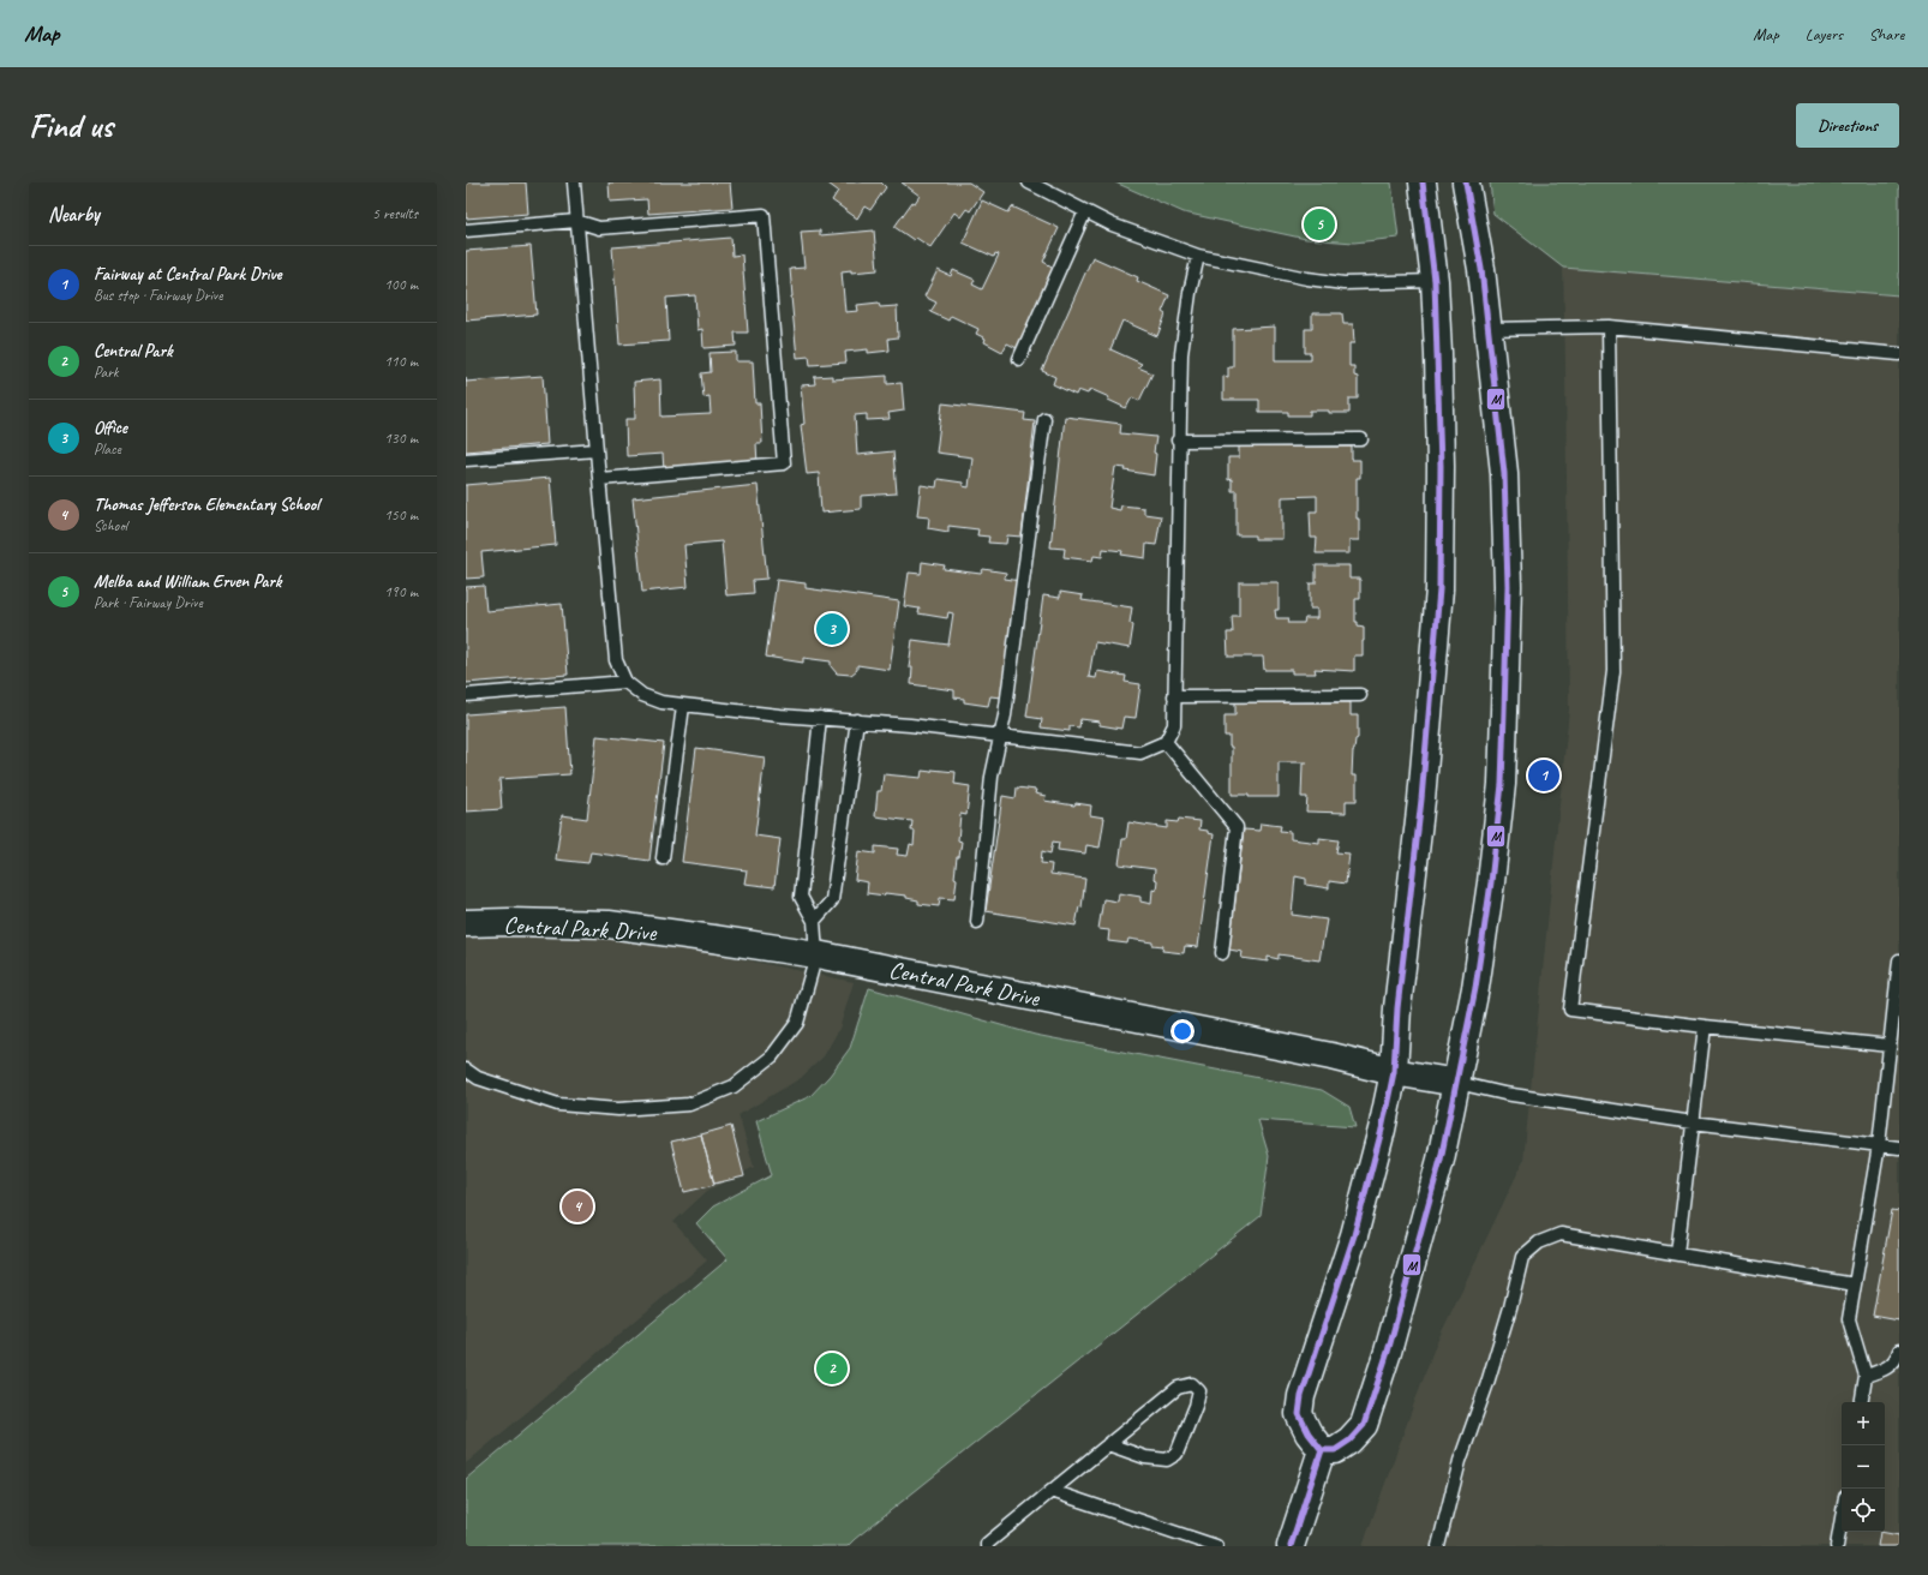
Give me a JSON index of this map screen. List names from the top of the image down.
{
  "streets": {
    "main road": ["Central Park Drive"]
  },
  "lines": ["transit line M"],
  "page": {
    "header": "Map",
    "nav": ["Map", "Layers", "Share"],
    "buttons": "Directions",
    "title": "Find us",
    "heading": ["Nearby", "5 results"],
    "pins": [
      "5",
      "3",
      "1",
      "4",
      "2"
    ],
    "list": [
      {
        "mark": "1",
        "name": "Fairway at Central Park Drive",
        "note": "Bus stop · Fairway Drive",
        "value": "100 m"
      },
      {
        "mark": "2",
        "name": "Central Park",
        "note": "Park",
        "value": "110 m"
      },
      {
        "mark": "3",
        "name": "Office",
        "note": "Place",
        "value": "130 m"
      },
      {
        "mark": "4",
        "name": "Thomas Jefferson Elementary School",
        "note": "School",
        "value": "150 m"
      },
      {
        "mark": "5",
        "name": "Melba and William Erven Park",
        "note": "Park · Fairway Drive",
        "value": "190 m"
      }
    ],
    "map_buttons": ["+", "−"]
  }
}
